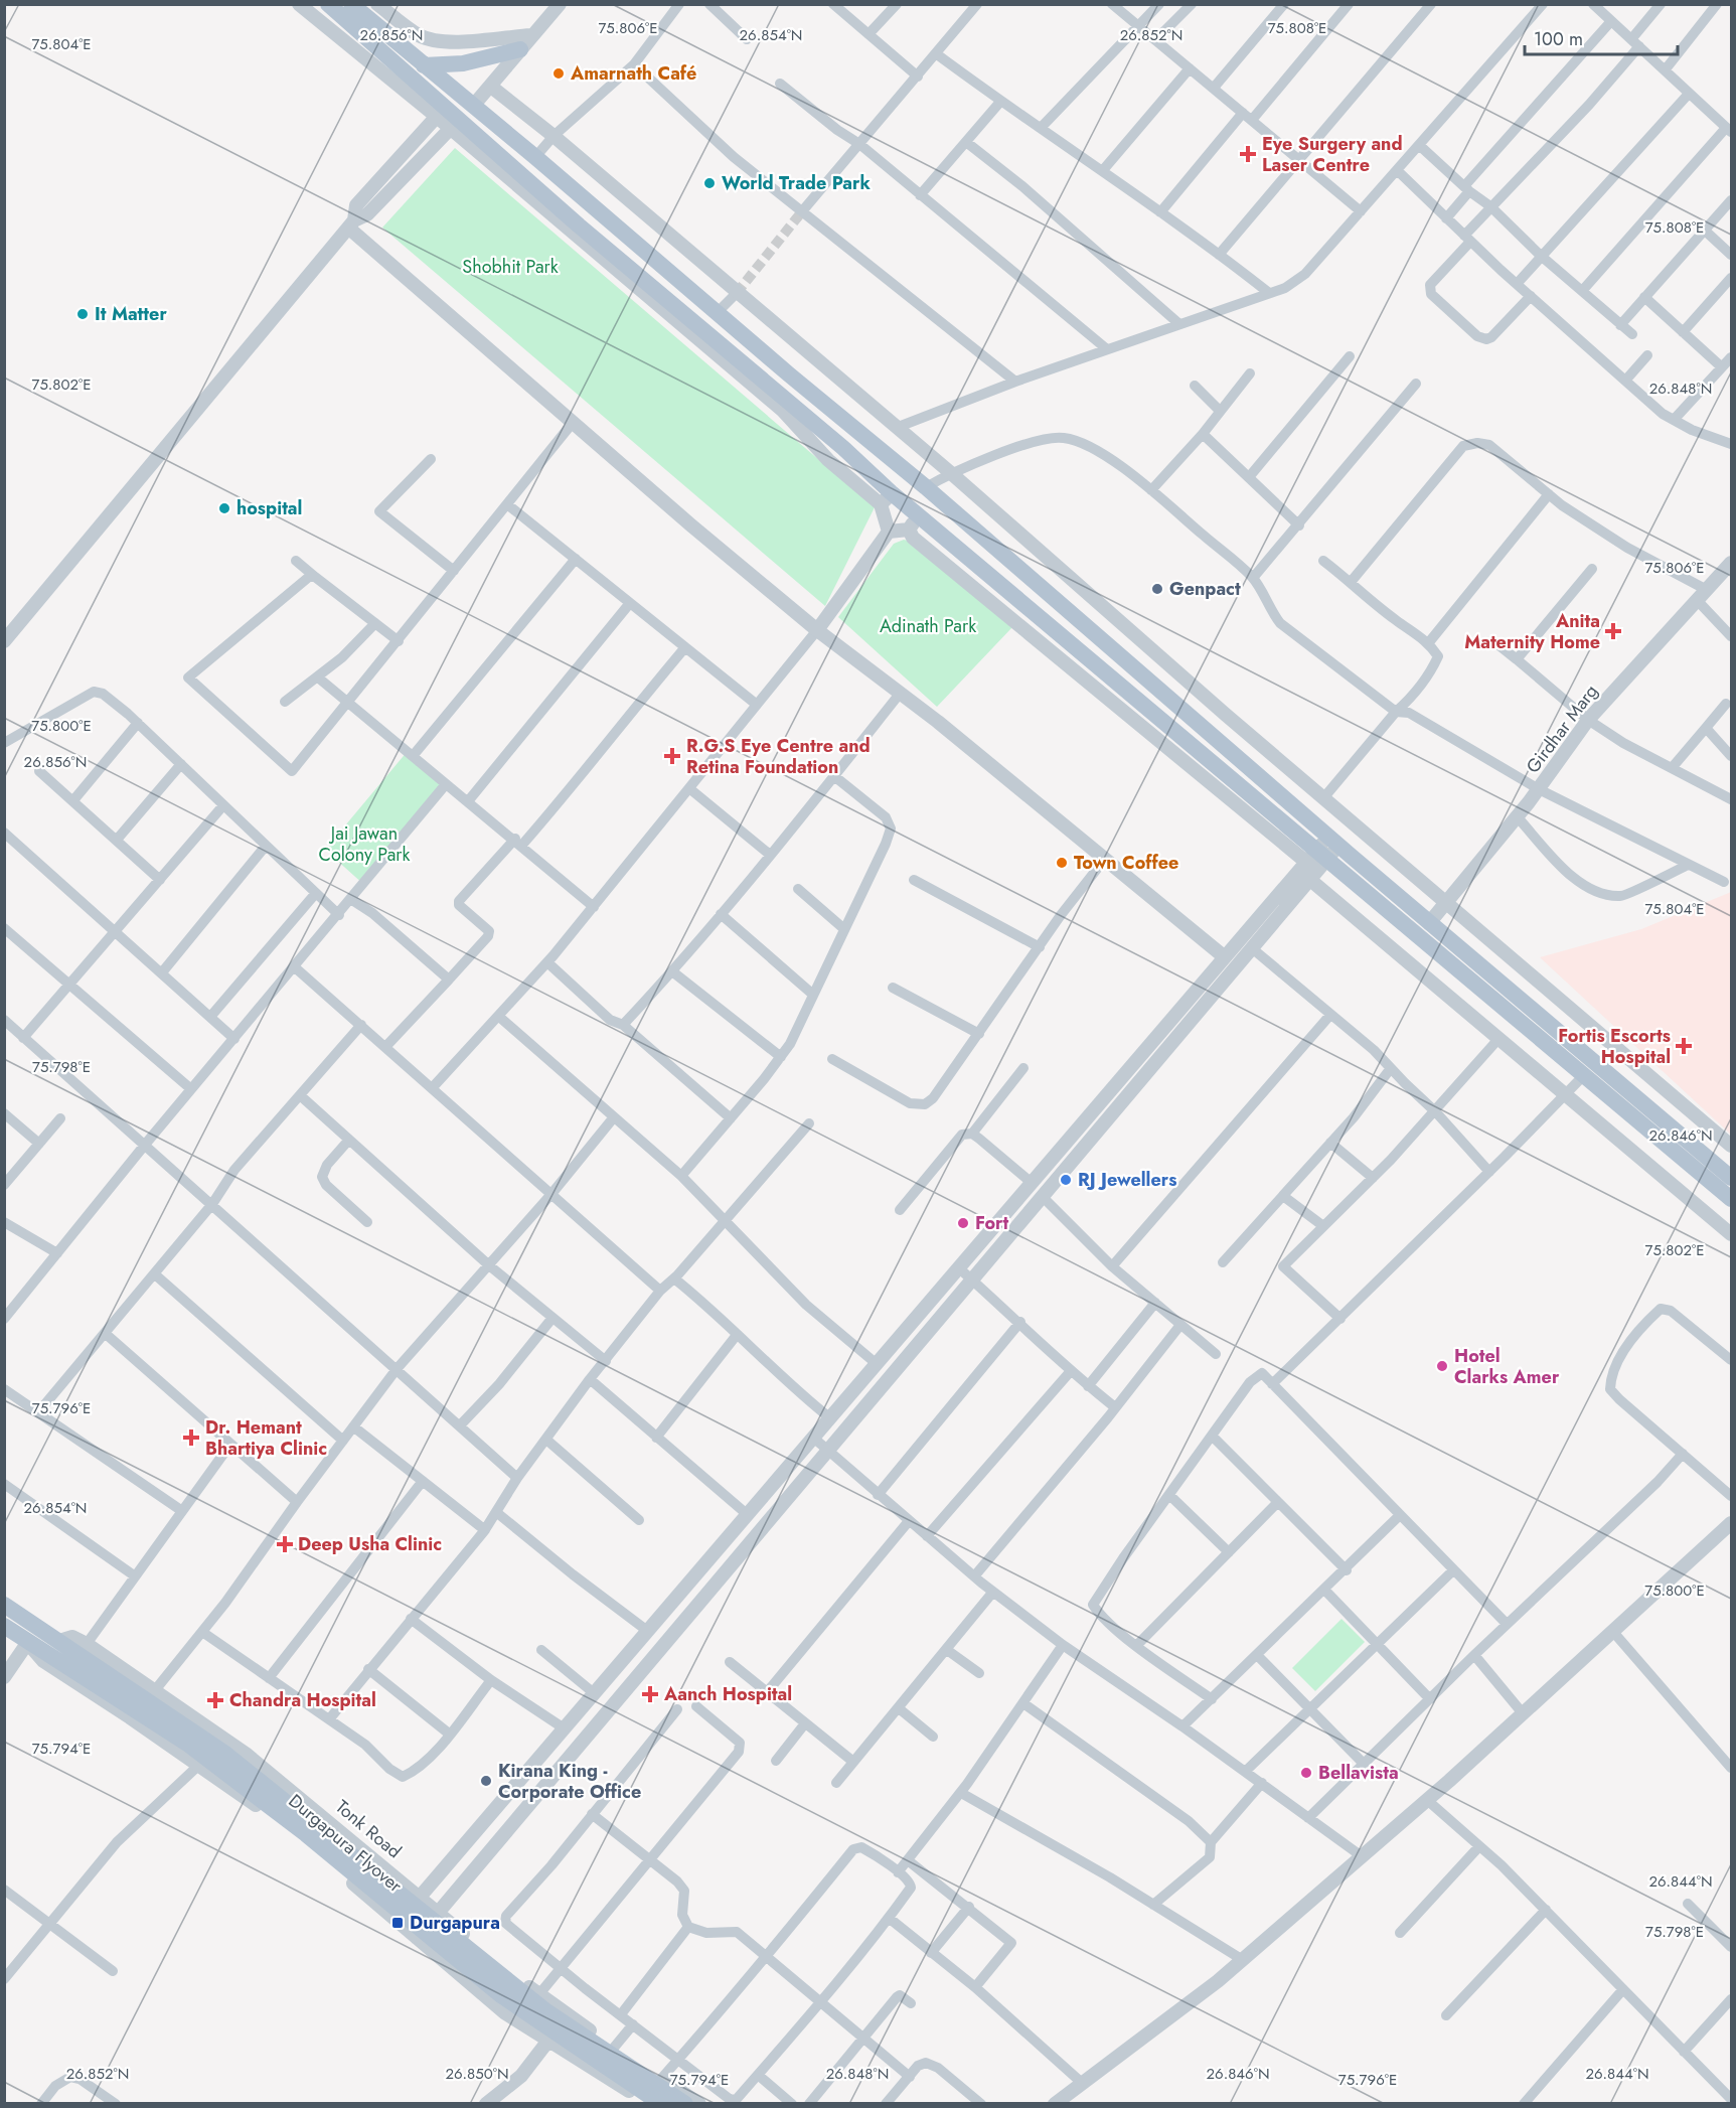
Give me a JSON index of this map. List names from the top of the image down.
{
  "streets": {
    "main road": ["Tonk Road", "Durgapura Flyover"],
    "street": ["Girdhar Marg"]
  },
  "crossings": [
    ["Tonk Road", "Durgapura Flyover"]
  ],
  "parks": ["Shobhit Park", "Adinath Park", "Jai Jawan Colony Park"],
  "places": {
    "other": [
      "Amarnath Café",
      "World Trade Park",
      "It Matter",
      "hospital",
      "Genpact",
      "Town Coffee",
      "RJ Jewellers",
      "Fort",
      "Hotel Clarks Amer",
      "Bellavista",
      "Kirana King - Corporate Office"
    ],
    "health": [
      "Eye Surgery and Laser Centre",
      "Anita Maternity Home",
      "R.G.S Eye Centre and Retina Foundation",
      "Fortis Escorts Hospital",
      "Dr. Hemant Bhartiya Clinic",
      "Deep Usha Clinic",
      "Aanch Hospital",
      "Chandra Hospital"
    ],
    "transit": ["Durgapura"]
  },
  "scale_bar": "100 m",
  "coordinates": [
    "75.806°E",
    "75.808°E",
    "26.856°N",
    "26.854°N",
    "26.852°N",
    "75.804°E",
    "75.802°E",
    "26.848°N",
    "75.800°E",
    "75.798°E",
    "26.846°N",
    "75.796°E",
    "75.794°E",
    "26.844°N",
    "26.850°N"
  ]
}
